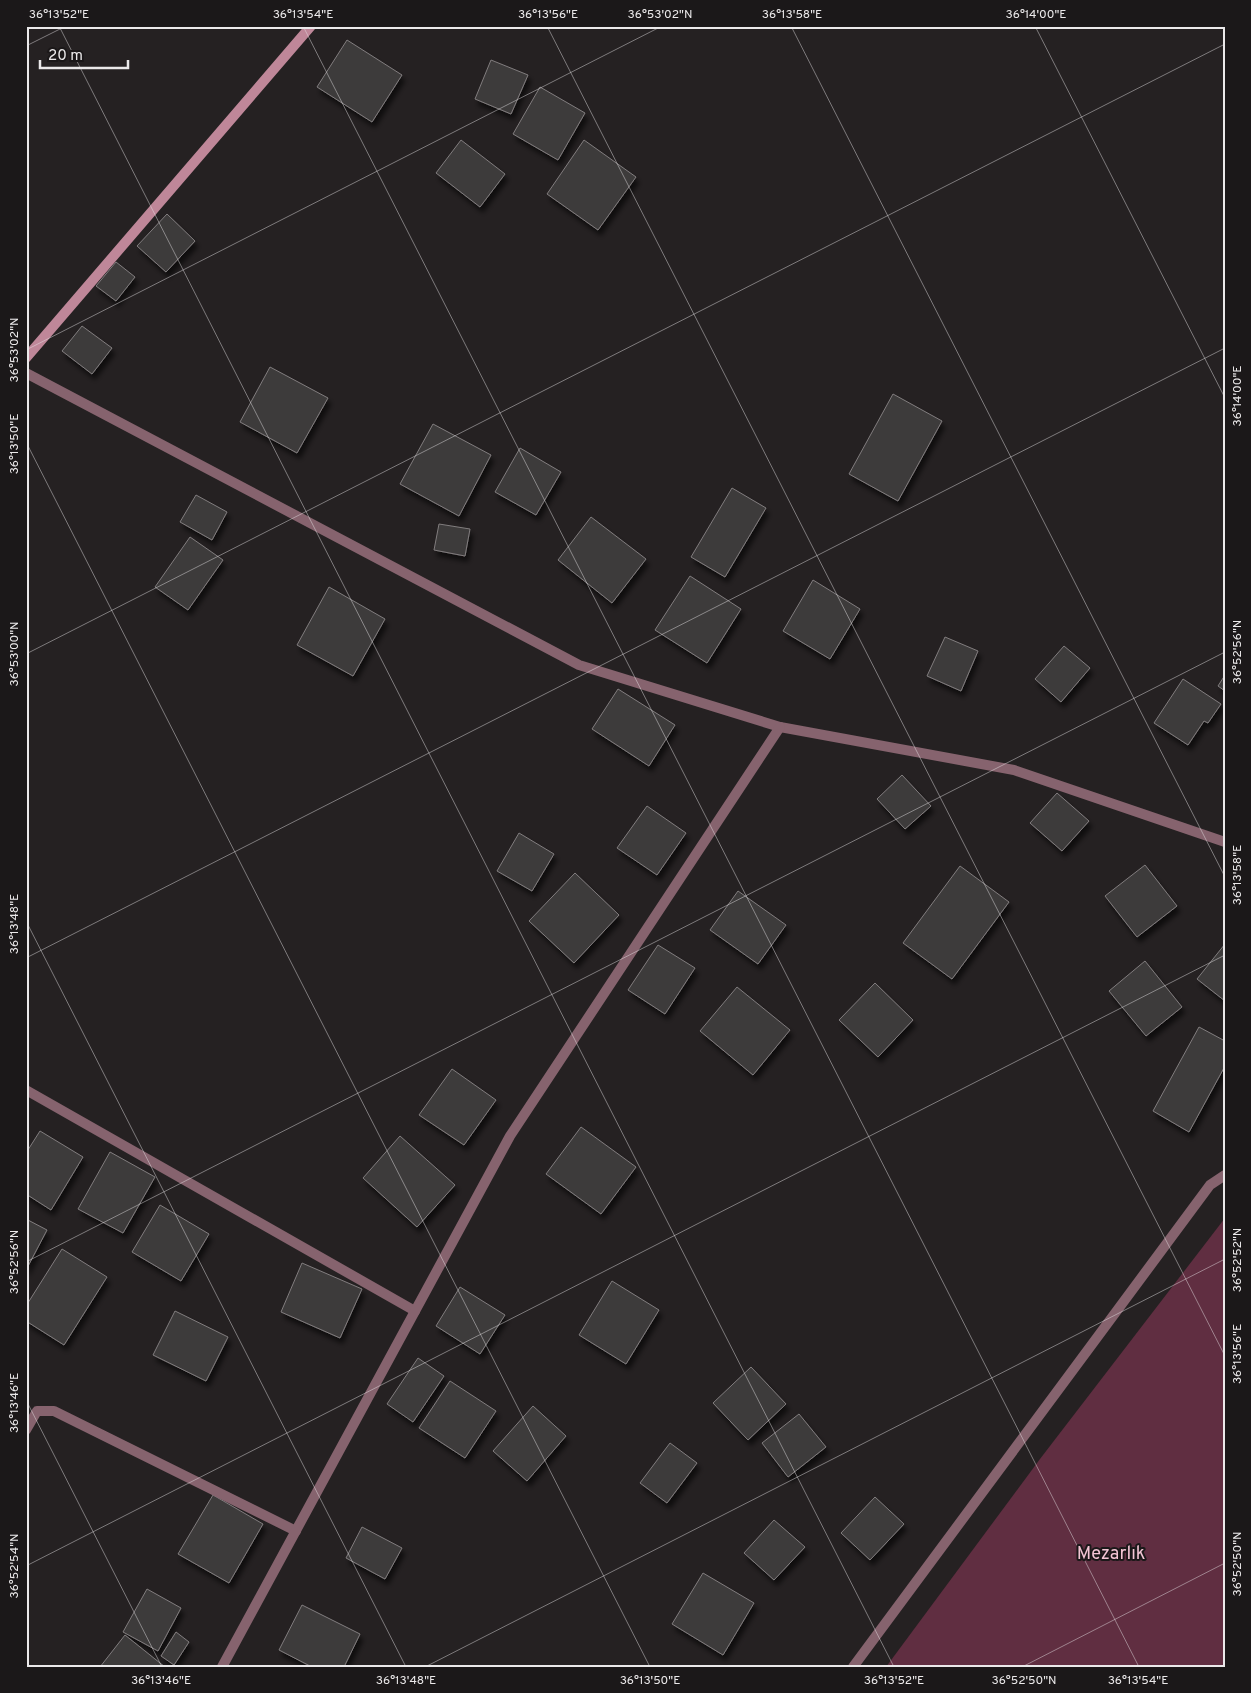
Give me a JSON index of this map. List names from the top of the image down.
{
  "parks": ["Mezarlık"],
  "scale_bar": "20 m",
  "coordinates": [
    "36°13'52\"E",
    "36°13'54\"E",
    "36°13'56\"E",
    "36°53'02\"N",
    "36°13'58\"E",
    "36°14'00\"E",
    "36°13'50\"E",
    "36°52'56\"N",
    "36°53'00\"N",
    "36°13'48\"E",
    "36°52'52\"N",
    "36°13'46\"E",
    "36°52'50\"N",
    "36°52'54\"N"
  ]
}
